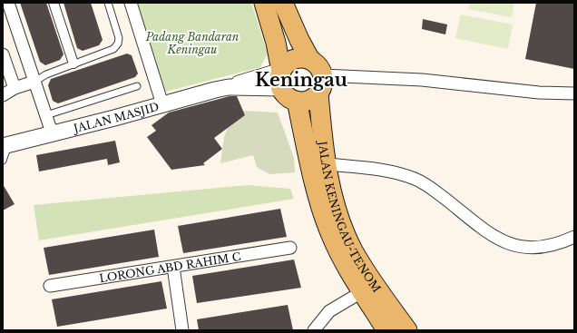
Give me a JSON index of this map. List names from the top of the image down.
{
  "streets": {
    "main road": ["JALAN KENINGAU-TENOM"],
    "street": ["JALAN MASJID", "LORONG ABD RAHIM C"]
  },
  "crossings": [
    ["JALAN MASJID", "JALAN KENINGAU-TENOM"]
  ],
  "districts": ["Keningau"],
  "parks": ["Padang Bandaran Keningau"]
}
